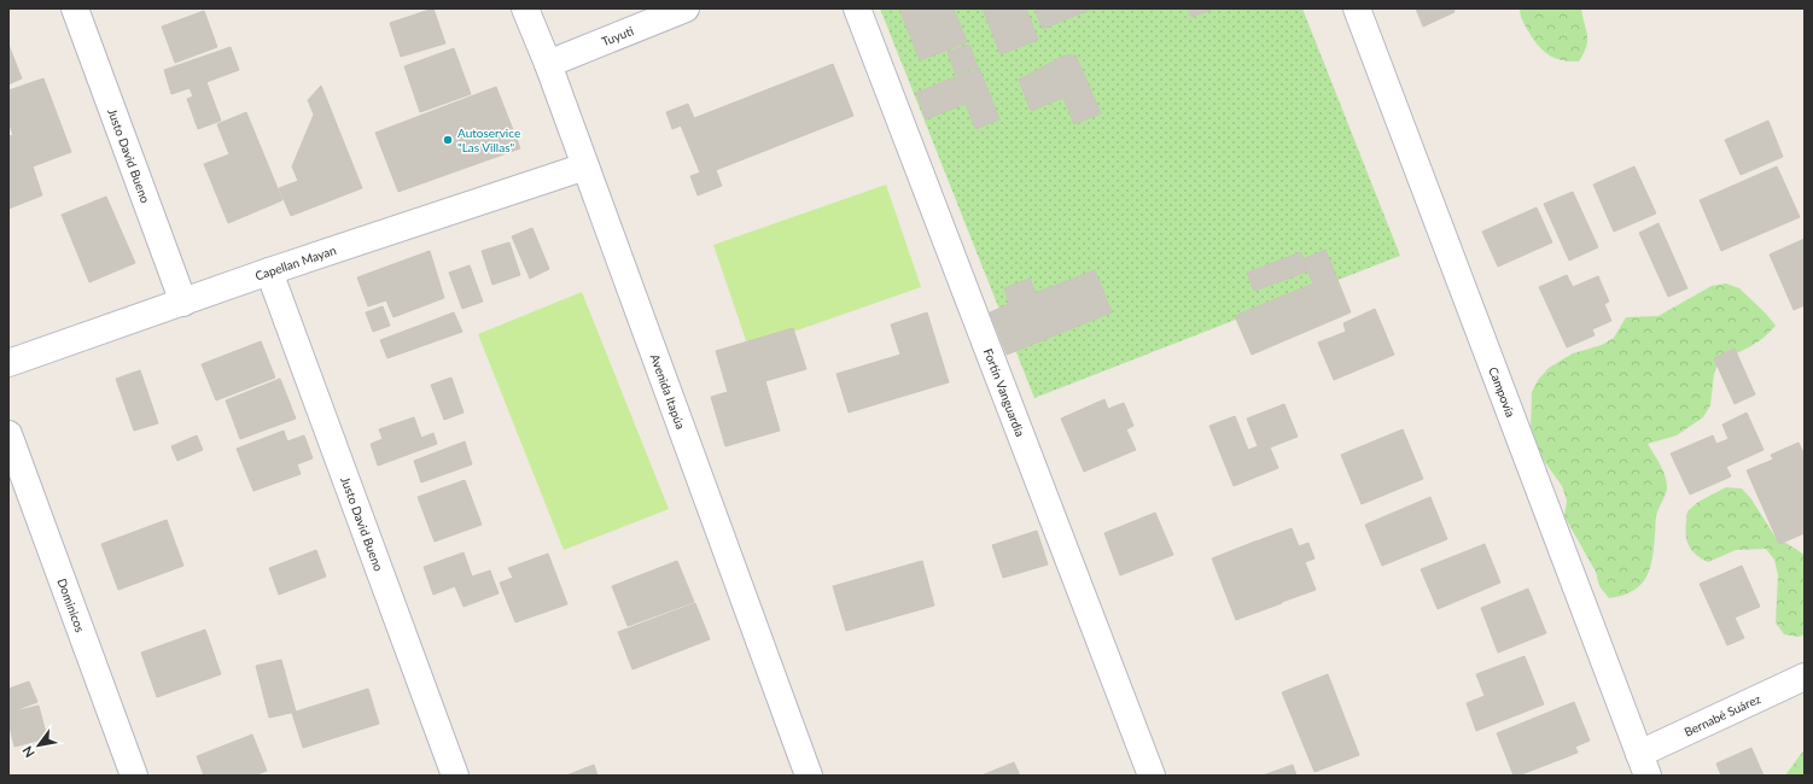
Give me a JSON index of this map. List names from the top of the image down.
{
  "streets": {
    "street": [
      "Tuyuti",
      "Justo David Bueno",
      "Capellan Mayan",
      "Avenida Itapúa",
      "Fortin Vanguardia",
      "Campovía",
      "Dominicos",
      "Bernabé Suárez"
    ]
  },
  "crossings": [
    ["Tuyuti", "Avenida Itapúa"],
    ["Justo David Bueno", "Capellan Mayan"],
    ["Capellan Mayan", "Avenida Itapúa"],
    ["Campovía", "Bernabé Suárez"]
  ],
  "places": ["Autoservice \"Las Villas\""],
  "north": "bottom left"
}
